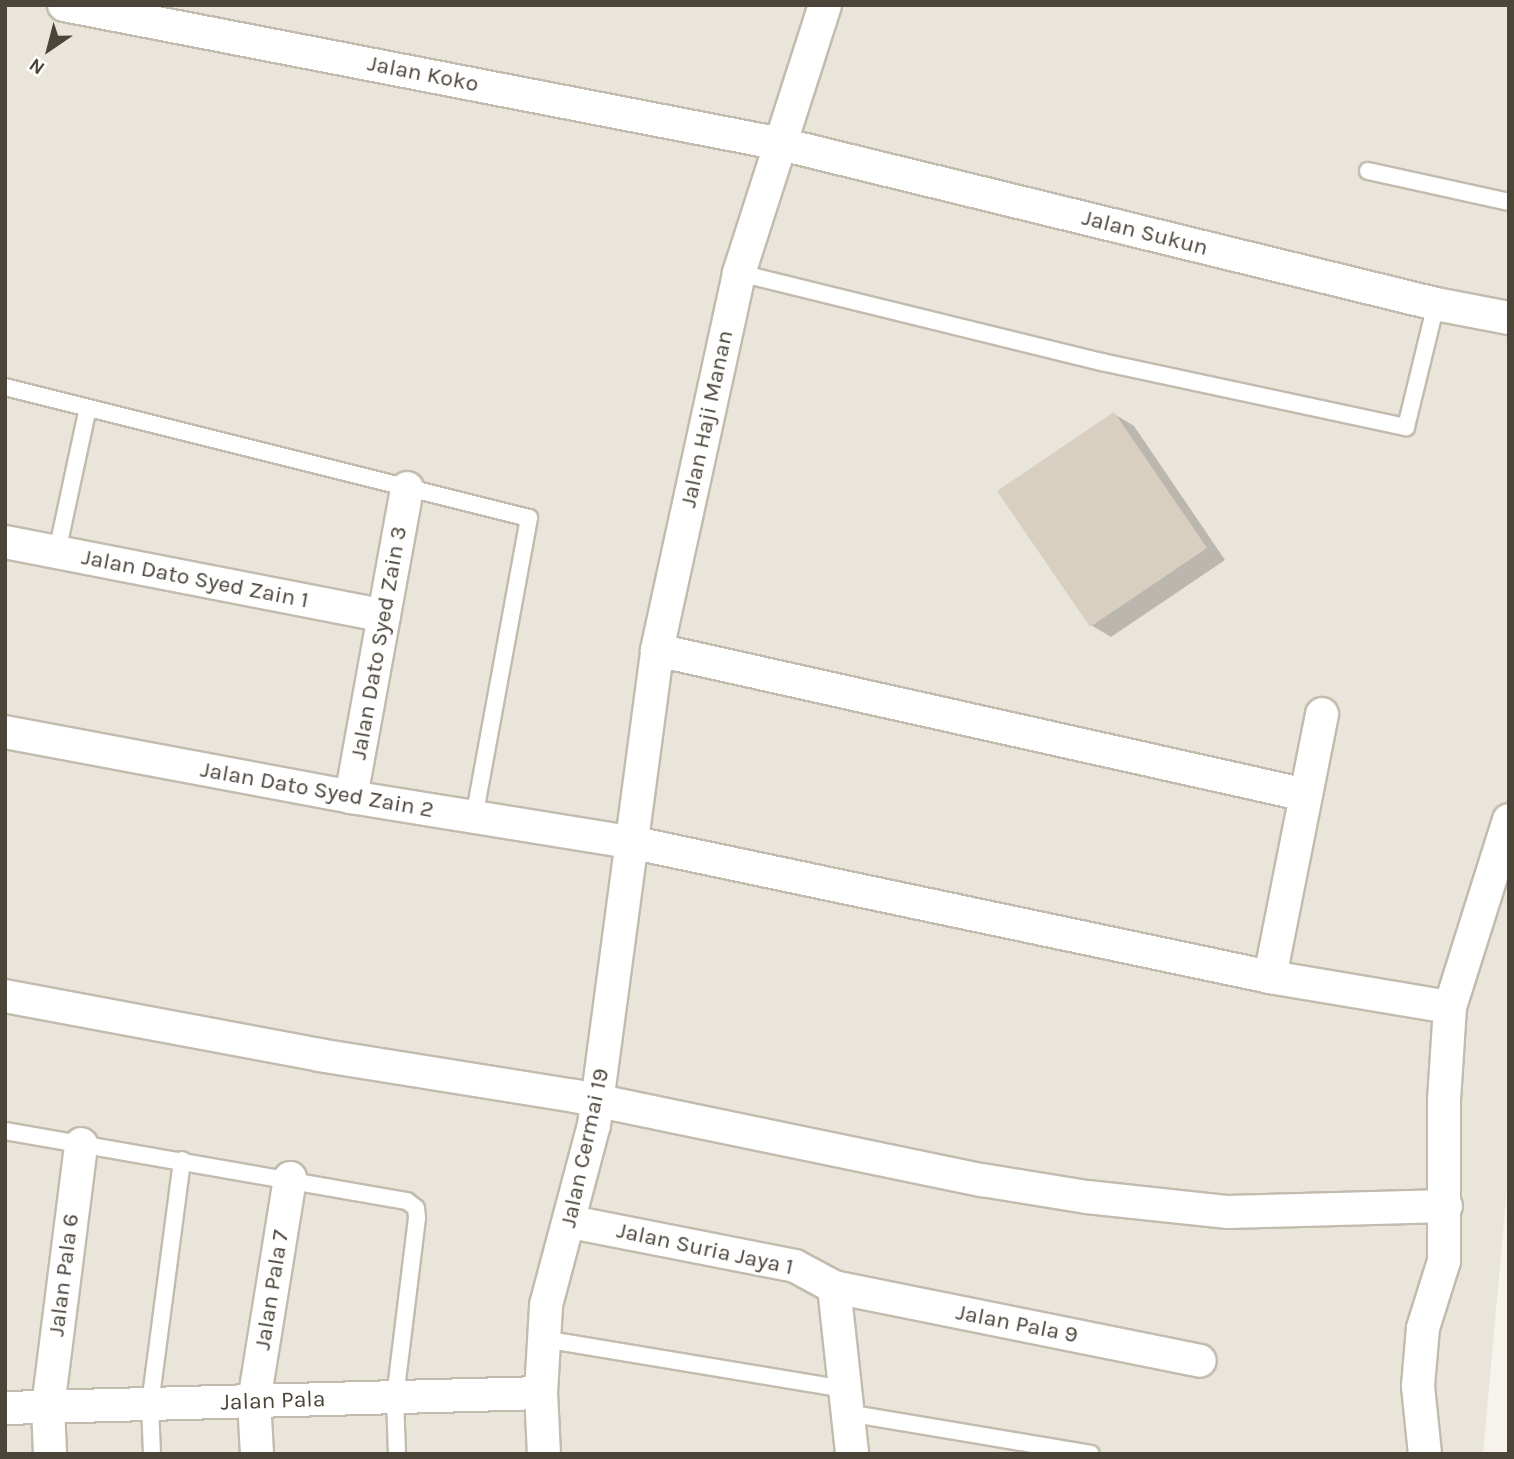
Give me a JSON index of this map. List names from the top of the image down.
{
  "streets": {
    "street": [
      "Jalan Koko",
      "Jalan Sukun",
      "Jalan Haji Manan",
      "Jalan Dato Syed Zain 1",
      "Jalan Dato Syed Zain 3",
      "Jalan Dato Syed Zain 2",
      "Jalan Cermai 19",
      "Jalan Suria Jaya 1",
      "Jalan Pala 6",
      "Jalan Pala 7",
      "Jalan Pala 9",
      "Jalan Pala"
    ]
  },
  "crossings": [
    ["Jalan Koko", "Jalan Sukun"],
    ["Jalan Koko", "Jalan Haji Manan"],
    ["Jalan Sukun", "Jalan Haji Manan"],
    ["Jalan Haji Manan", "Jalan Dato Syed Zain 2"],
    ["Jalan Haji Manan", "Jalan Cermai 19"],
    ["Jalan Dato Syed Zain 1", "Jalan Dato Syed Zain 3"],
    ["Jalan Dato Syed Zain 3", "Jalan Dato Syed Zain 2"],
    ["Jalan Dato Syed Zain 2", "Jalan Cermai 19"],
    ["Jalan Cermai 19", "Jalan Suria Jaya 1"],
    ["Jalan Cermai 19", "Jalan Pala"],
    ["Jalan Suria Jaya 1", "Jalan Pala 9"],
    ["Jalan Pala 6", "Jalan Pala"],
    ["Jalan Pala 7", "Jalan Pala"]
  ],
  "north": "bottom left"
}
